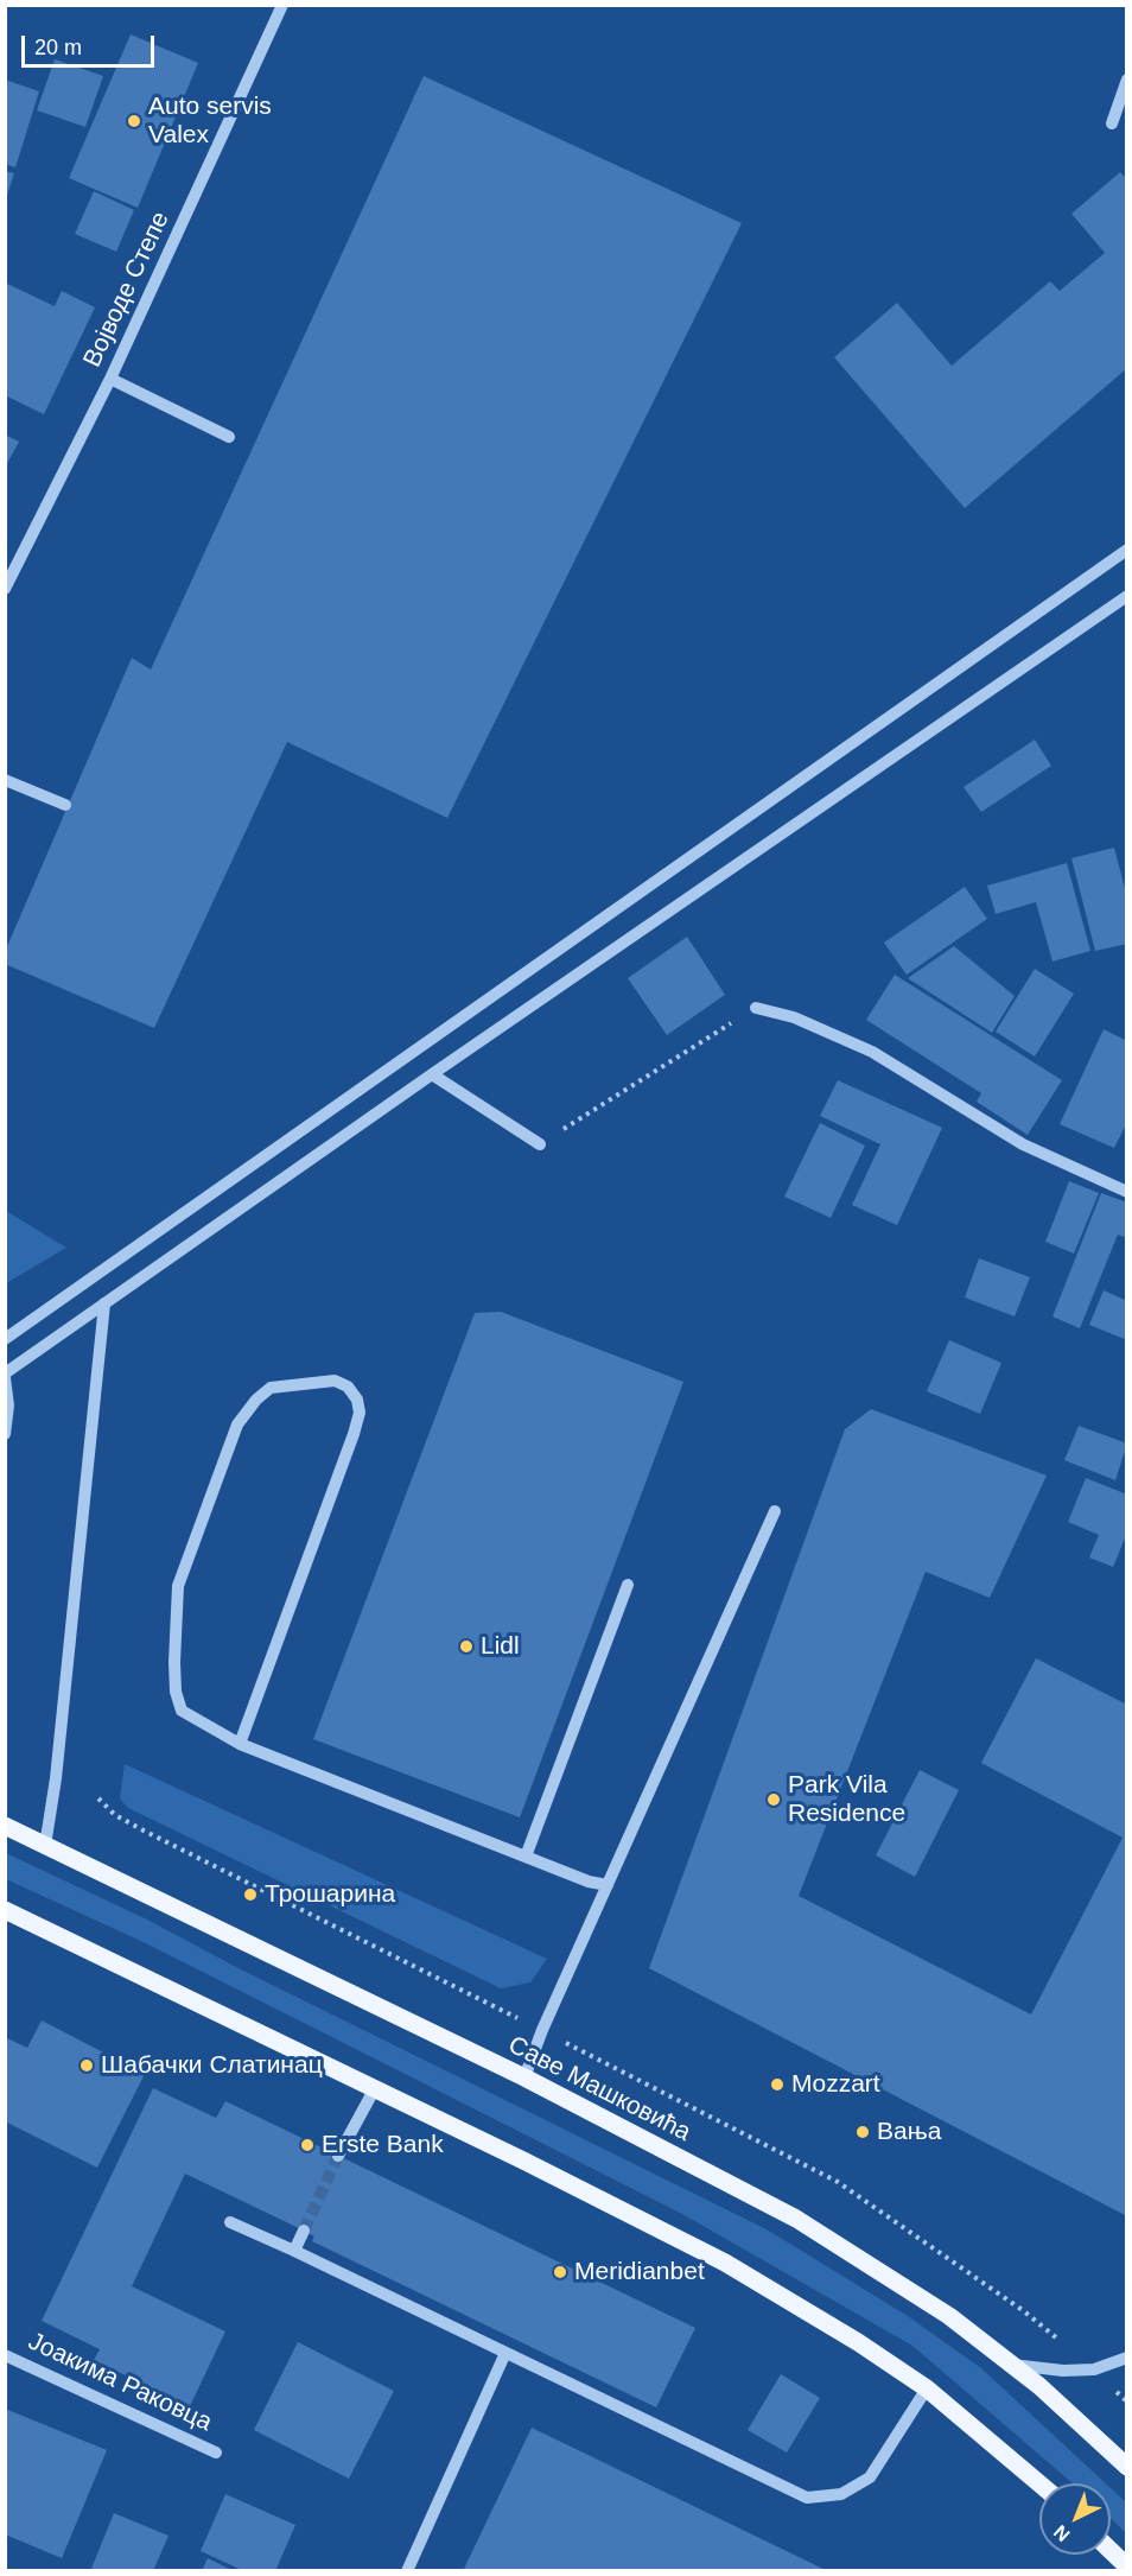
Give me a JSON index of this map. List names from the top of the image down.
{
  "streets": {
    "main road": ["Саве Машковића"],
    "street": ["Војводе Степе", "Јоакима Раковца"]
  },
  "places": [
    "Auto servis Valex",
    "Lidl",
    "Park Vila Residence",
    "Трошарина",
    "Шабачки Слатинац",
    "Mozzart",
    "Вања",
    "Erste Bank",
    "Meridianbet"
  ],
  "scale_bar": "20 m",
  "north": "bottom left"
}
